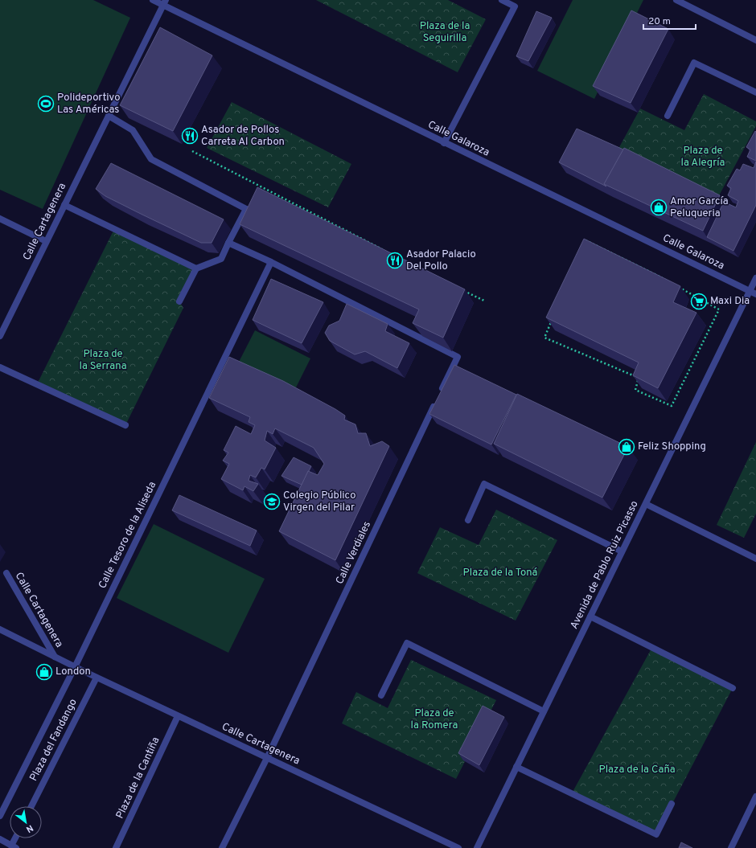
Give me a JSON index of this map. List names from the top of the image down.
{
  "streets": {
    "street": [
      "Calle Galaroza",
      "Calle Cartagenera",
      "Calle Tesoro de la Aliseda",
      "Calle Verdiales",
      "Avenida de Pablo Ruiz Picasso",
      "Plaza del Fandango",
      "Plaza de la Cantiña"
    ]
  },
  "crossings": [
    ["Calle Galaroza", "Calle Cartagenera"],
    ["Calle Galaroza", "Avenida de Pablo Ruiz Picasso"],
    ["Calle Cartagenera", "Calle Tesoro de la Aliseda"],
    ["Calle Cartagenera", "Calle Verdiales"],
    ["Calle Cartagenera", "Plaza del Fandango"],
    ["Calle Cartagenera", "Plaza de la Cantiña"],
    ["Calle Tesoro de la Aliseda", "Calle Verdiales"]
  ],
  "parks": [
    "Plaza de la Seguirilla",
    "Plaza de la Alegría",
    "Plaza de la Serrana",
    "Plaza de la Toná",
    "Plaza de la Romera",
    "Plaza de la Caña"
  ],
  "places": {
    "sports": ["Polideportivo Las Américas"],
    "restaurant": ["Asador de Pollos Carreta Al Carbon", "Asador Palacio Del Pollo"],
    "shop": ["Amor García Peluqueria", "Feliz Shopping", "London"],
    "supermarket": ["Maxi Dia"],
    "school or university": ["Colegio Público Virgen del Pilar"]
  },
  "scale_bar": "20 m",
  "north": "bottom right"
}
